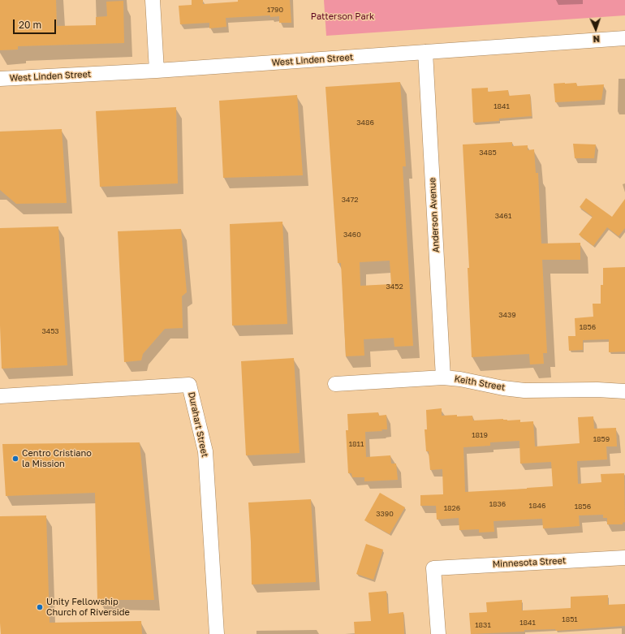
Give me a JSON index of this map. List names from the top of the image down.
{
  "streets": {
    "street": [
      "West Linden Street",
      "Anderson Avenue",
      "Keith Street",
      "Durahart Street",
      "Minnesota Street"
    ]
  },
  "crossings": [
    ["West Linden Street", "Anderson Avenue"],
    ["Anderson Avenue", "Keith Street"]
  ],
  "parks": ["Patterson Park"],
  "places": ["Centro Cristiano la Mission", "Unity Fellowship Church of Riverside"],
  "house_numbers": [
    "1790",
    "1841",
    "3486",
    "3485",
    "3472",
    "3461",
    "3460",
    "3452",
    "3439",
    "1856",
    "3453",
    "1819",
    "1859",
    "1811",
    "1836",
    "1846",
    "1856",
    "1826",
    "3390",
    "1851",
    "1841",
    "1831"
  ],
  "scale_bar": "20 m",
  "north": "bottom"
}
